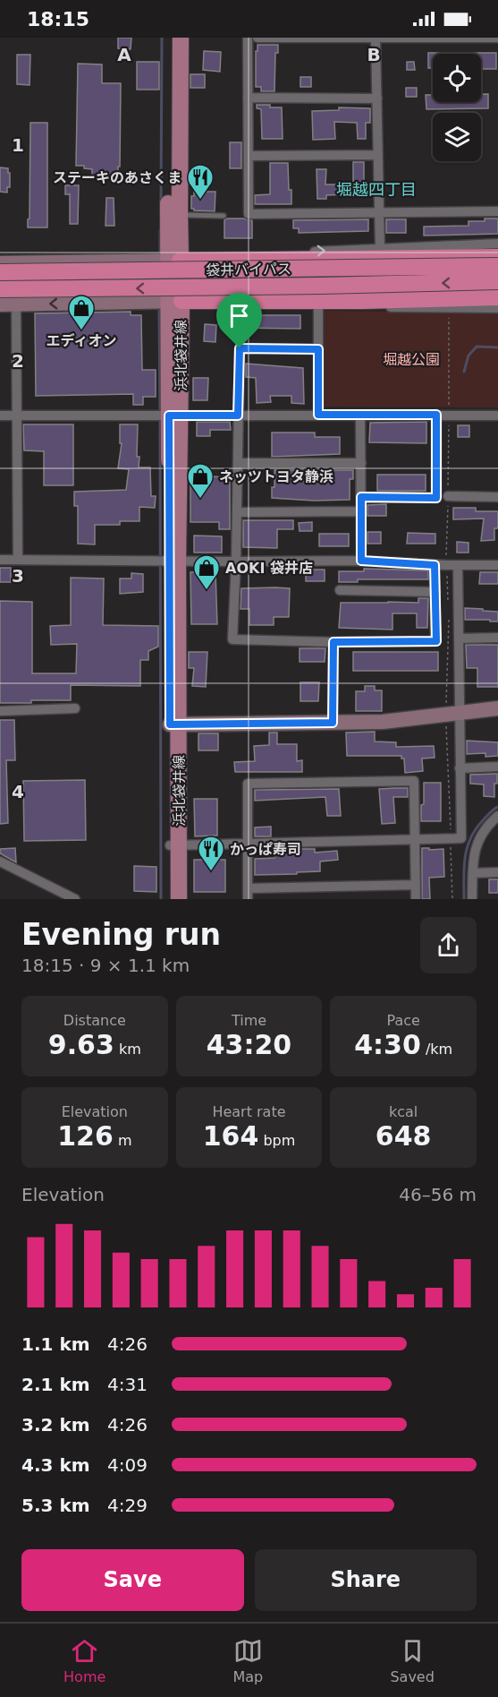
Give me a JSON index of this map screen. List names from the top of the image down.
{
  "streets": {
    "highway": ["袋井バイパス"],
    "main road": ["浜北袋井線"]
  },
  "districts": ["堀越四丁目"],
  "parks": ["堀越公園"],
  "places": {
    "restaurant": ["ステーキのあさくま", "かっぱ寿司"],
    "shop": ["エディオン", "ネッツトヨタ静浜", "AOKI 袋井店"]
  },
  "page": {
    "status": "18:15",
    "heading": ["Evening run", "18:15 · 9 × 1.1 km"],
    "stats": [
      ["Distance", "9.63 km"],
      ["Time", "43:20"],
      ["Pace", "4:30 /km"],
      ["Elevation", "126 m"],
      ["Heart rate", "164 bpm"],
      ["kcal", "648"]
    ],
    "chart": ["Elevation", "46–56 m"],
    "list": [
      {
        "name": "1.1 km",
        "note": "4:26"
      },
      {
        "name": "2.1 km",
        "note": "4:31"
      },
      {
        "name": "3.2 km",
        "note": "4:26"
      },
      {
        "name": "4.3 km",
        "note": "4:09"
      },
      {
        "name": "5.3 km",
        "note": "4:29"
      }
    ],
    "buttons": ["Save", "Share"],
    "tabs": ["Home", "Map", "Saved"]
  },
  "grid": {
    "columns": ["A", "B"],
    "rows": [
      "1",
      "2",
      "3",
      "4"
    ]
  }
}
